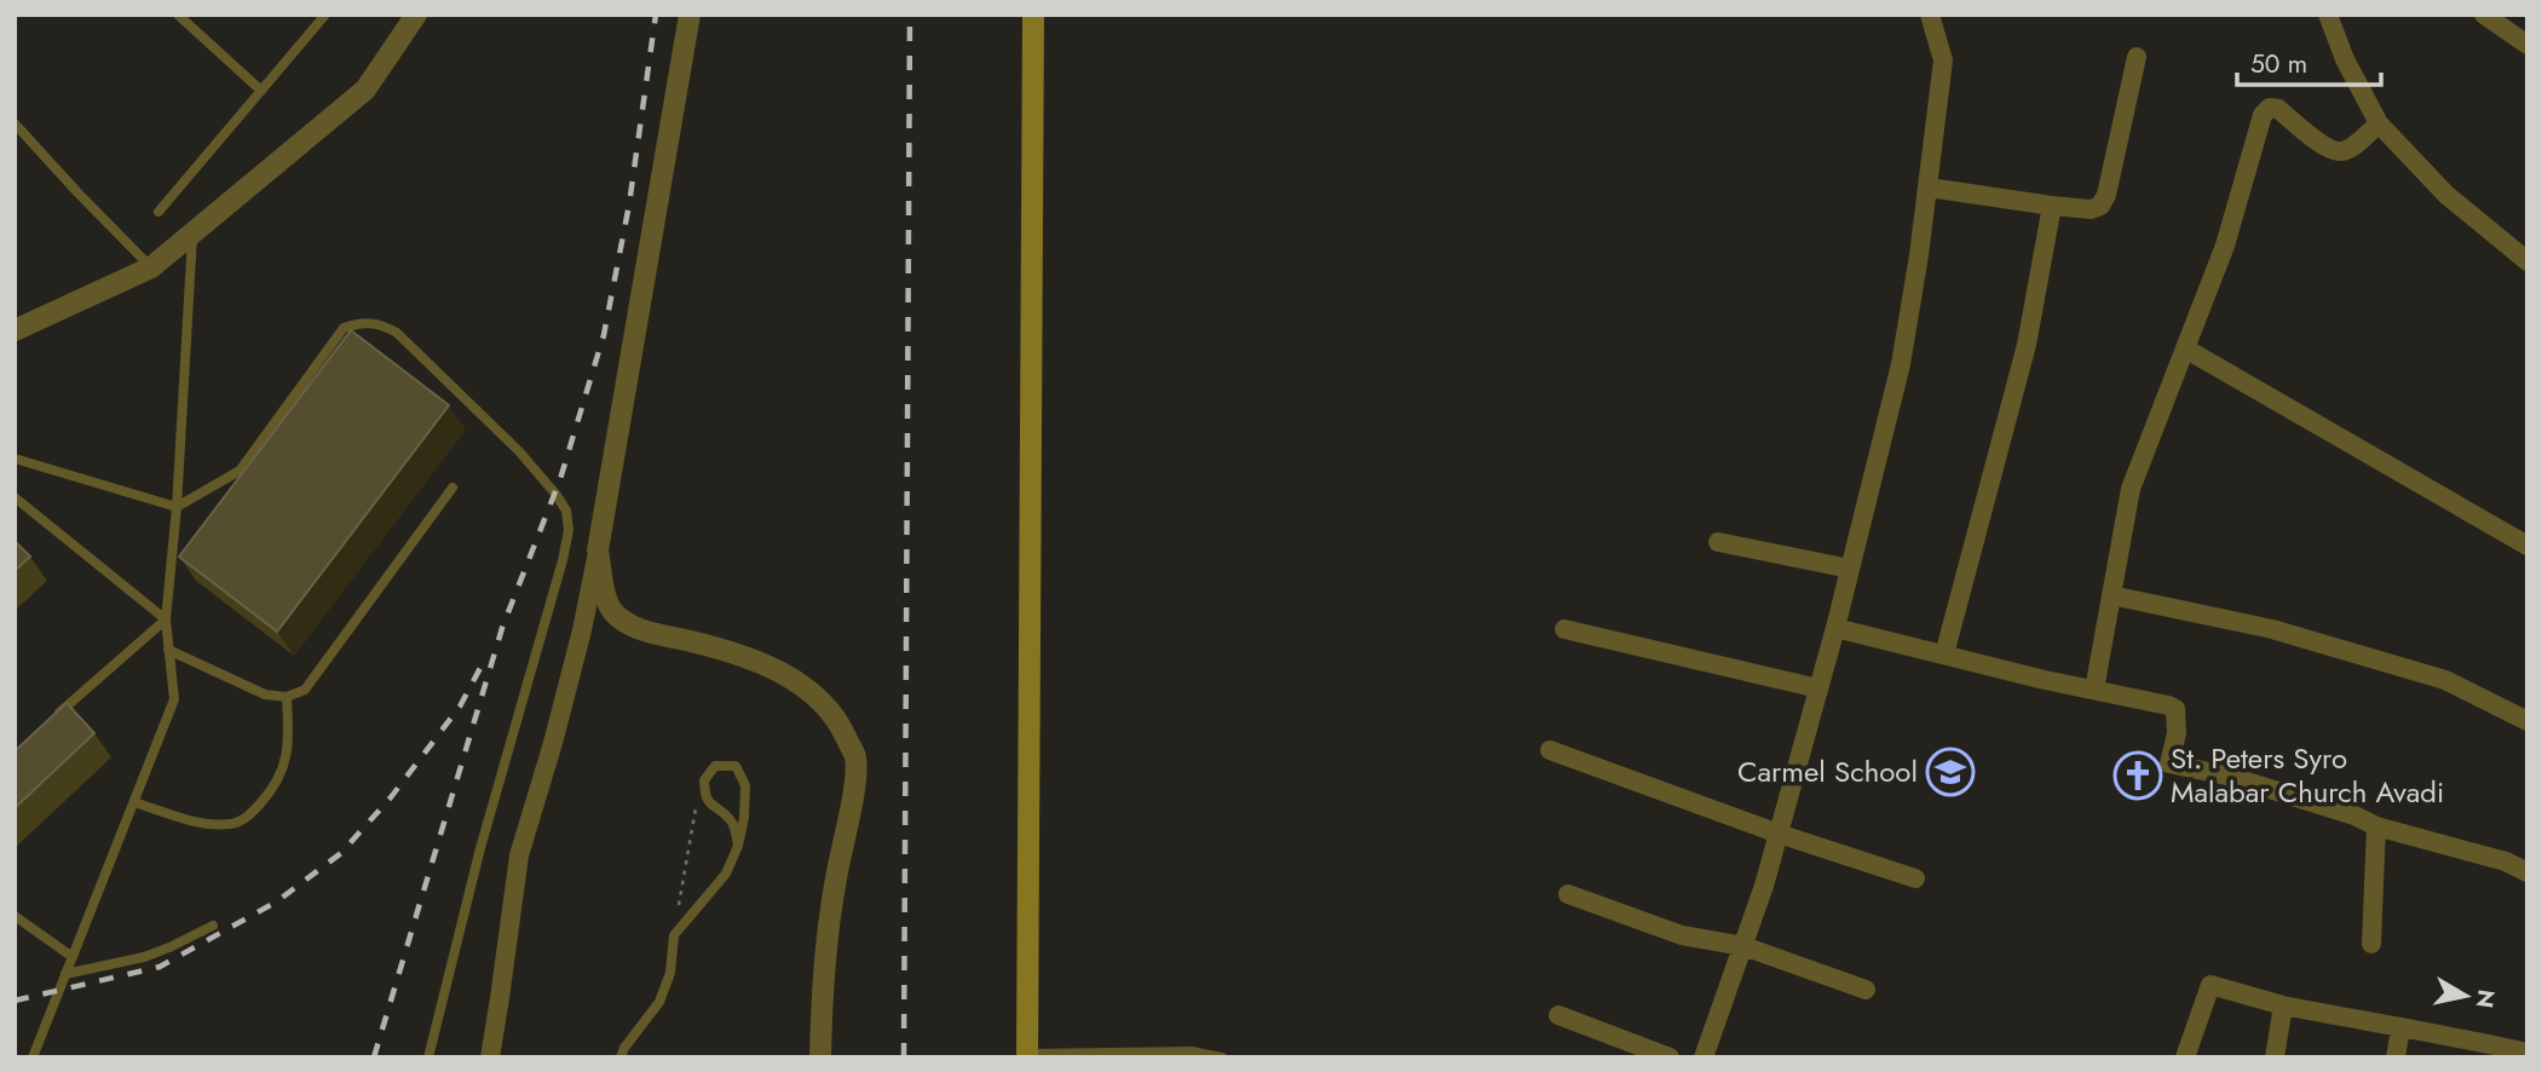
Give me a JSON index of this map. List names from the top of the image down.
{
  "places": {
    "school or university": ["Carmel School"],
    "church": ["St. Peters Syro Malabar Church Avadi"]
  },
  "scale_bar": "50 m",
  "north": "right"
}
